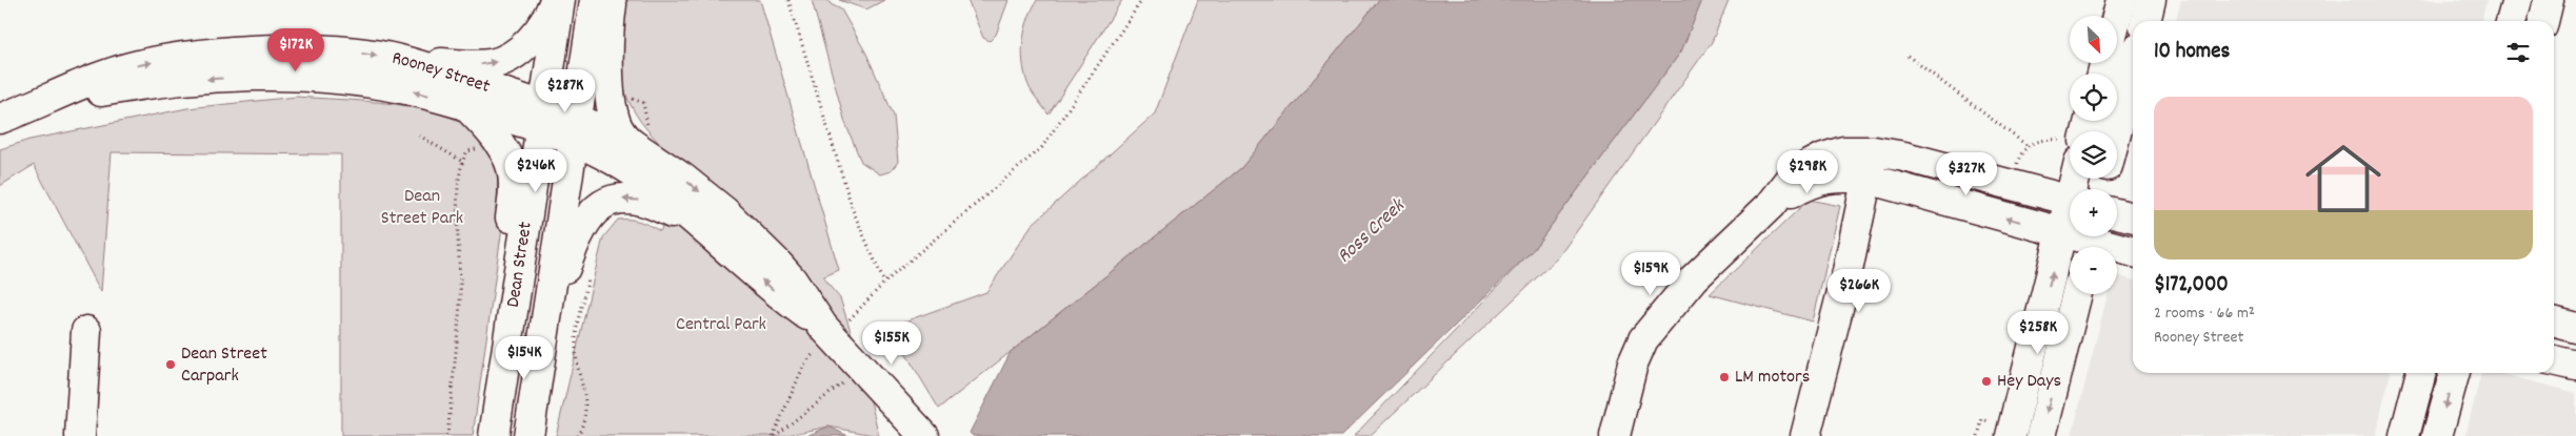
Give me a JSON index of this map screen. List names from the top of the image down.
{
  "streets": {
    "main road": ["Rooney Street", "Dean Street"]
  },
  "crossings": [
    ["Rooney Street", "Dean Street"]
  ],
  "water": ["Ross Creek"],
  "parks": ["Dean Street Park", "Central Park"],
  "places": ["Dean Street Carpark", "LM motors", "Hey Days"],
  "north": "bottom right",
  "page": {
    "map_buttons": ["+", "−"],
    "heading": "10 homes",
    "price": [
      "$172K",
      "$287K",
      "$246K",
      "$298K",
      "$327K",
      "$159K",
      "$266K",
      "$258K",
      "$155K",
      "$154K"
    ],
    "list": [
      {
        "name": "$172,000",
        "note": "2 rooms · 66 m² · Rooney Street"
      }
    ]
  }
}
